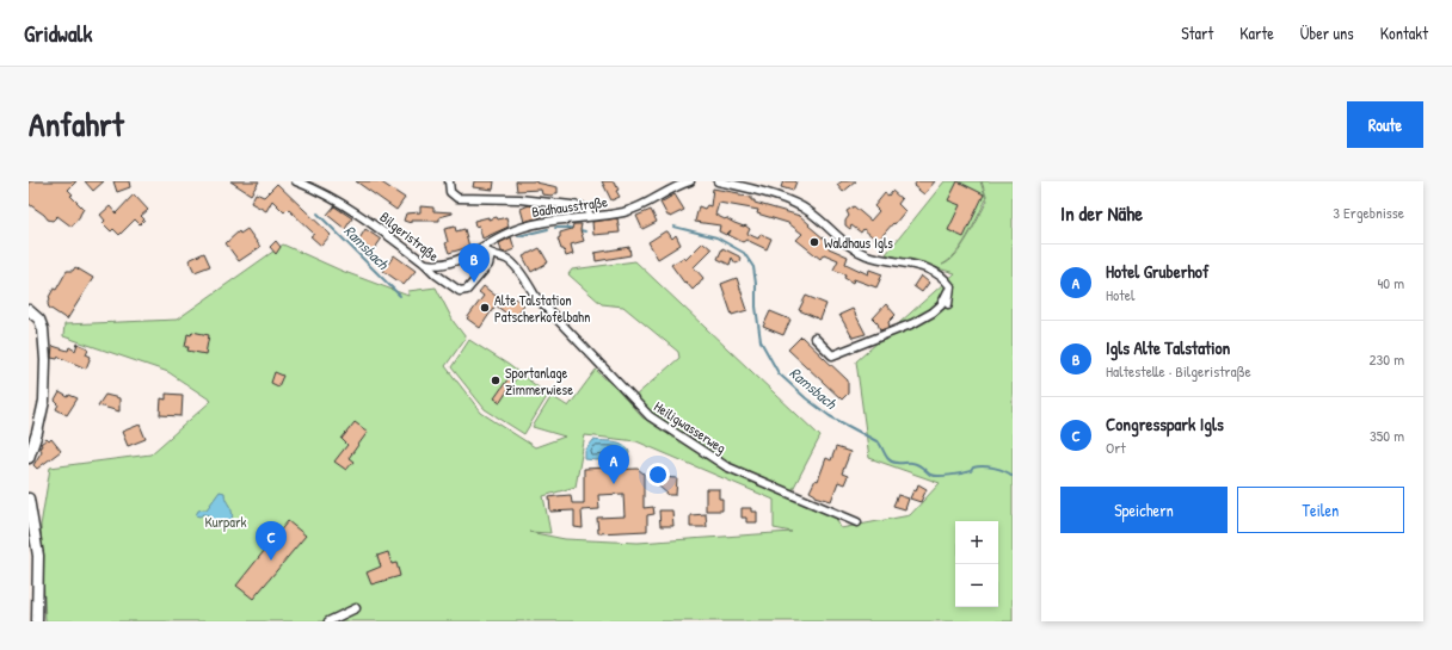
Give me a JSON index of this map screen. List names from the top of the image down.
{
  "streets": {
    "street": ["Badhausstraße", "Bilgeristraße", "Heiligwasserweg"]
  },
  "crossings": [
    ["Badhausstraße", "Bilgeristraße"],
    ["Badhausstraße", "Heiligwasserweg"],
    ["Bilgeristraße", "Heiligwasserweg"]
  ],
  "water": ["Ramsbach"],
  "parks": ["Kurpark"],
  "places": ["Waldhaus Igls", "Alte Talstation Patscherkofelbahn", "Sportanlage Zimmerwiese"],
  "page": {
    "header": "Gridwalk",
    "nav": [
      "Start",
      "Karte",
      "Über uns",
      "Kontakt"
    ],
    "title": "Anfahrt",
    "buttons": [
      "Route",
      ["Speichern", "Teilen"]
    ],
    "heading": ["In der Nähe", "3 Ergebnisse"],
    "pins": ["B", "A", "C"],
    "list": [
      {
        "mark": "A",
        "name": "Hotel Gruberhof",
        "note": "Hotel",
        "value": "40 m"
      },
      {
        "mark": "B",
        "name": "Igls Alte Talstation",
        "note": "Haltestelle · Bilgeristraße",
        "value": "230 m"
      },
      {
        "mark": "C",
        "name": "Congresspark Igls",
        "note": "Ort",
        "value": "350 m"
      }
    ],
    "map_buttons": ["+", "−"]
  }
}
